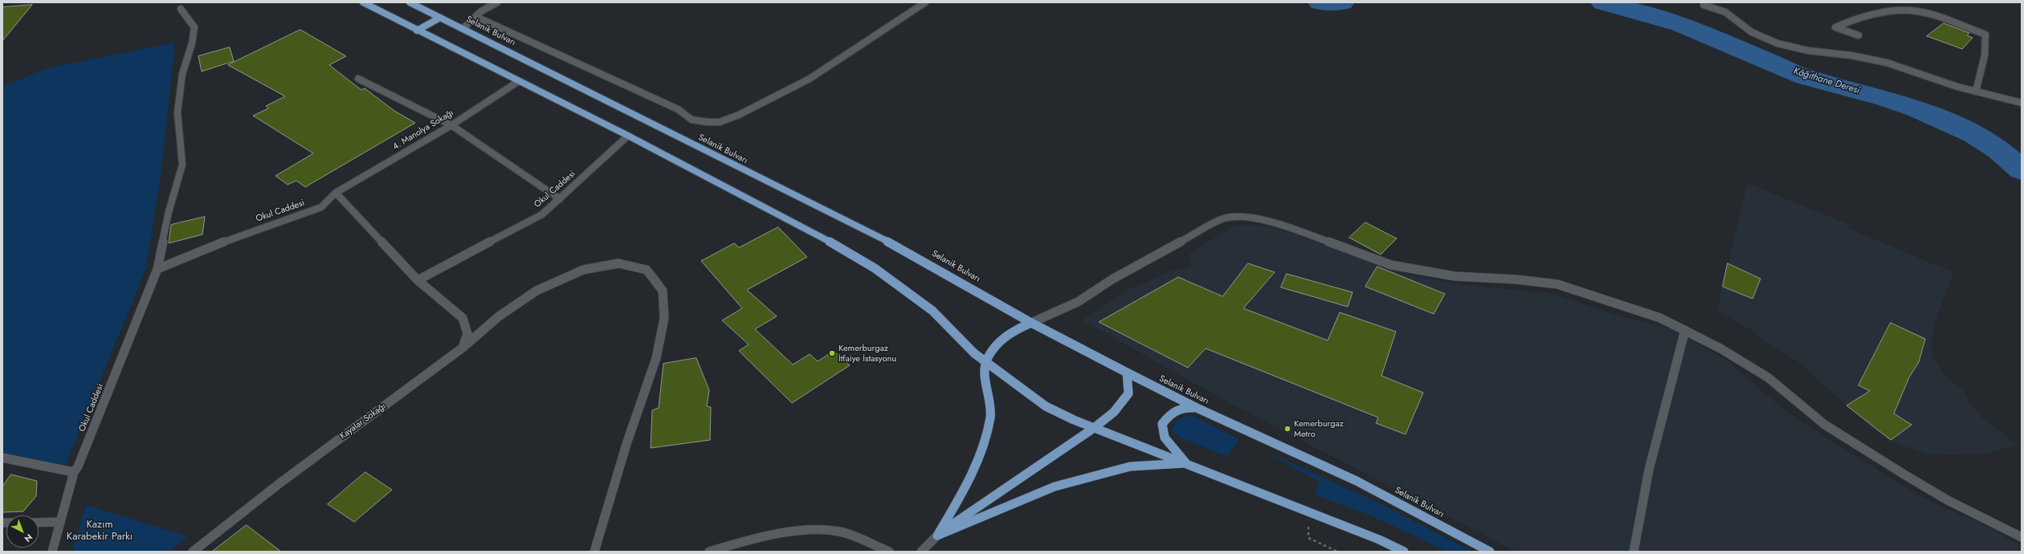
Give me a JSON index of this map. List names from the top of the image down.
{
  "streets": {
    "main road": ["Selanik Bulvarı"],
    "street": ["4. Manolya Sokağı", "Okul Caddesi", "Kayalar Sokağı"]
  },
  "crossings": [
    ["4. Manolya Sokağı", "Okul Caddesi"]
  ],
  "water": ["Kâğıthane Deresi"],
  "parks": ["Kazım Karabekir Parkı"],
  "places": ["Kemerburgaz İtfaiye İstasyonu", "Kemerburgaz Metro"],
  "north": "bottom right"
}
